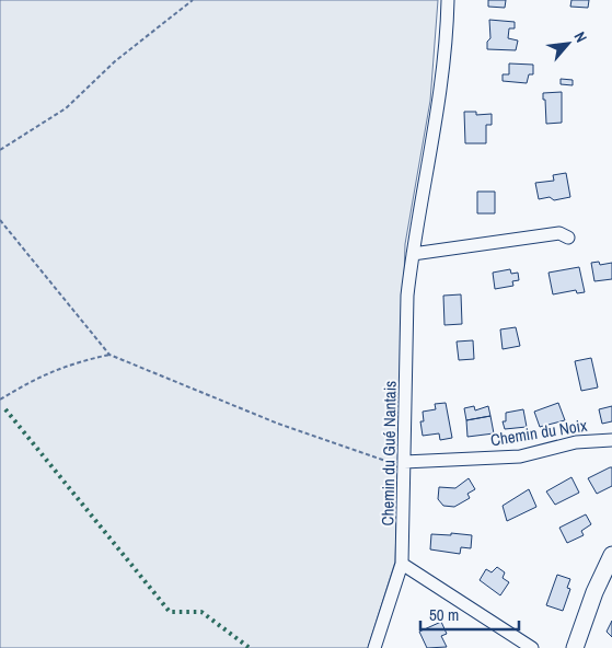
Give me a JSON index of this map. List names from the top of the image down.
{
  "streets": {
    "street": ["Chemin du Noix", "Chemin du Gué Nantais"]
  },
  "crossings": [
    ["Chemin du Noix", "Chemin du Gué Nantais"]
  ],
  "scale_bar": "50 m",
  "north": "top right"
}
